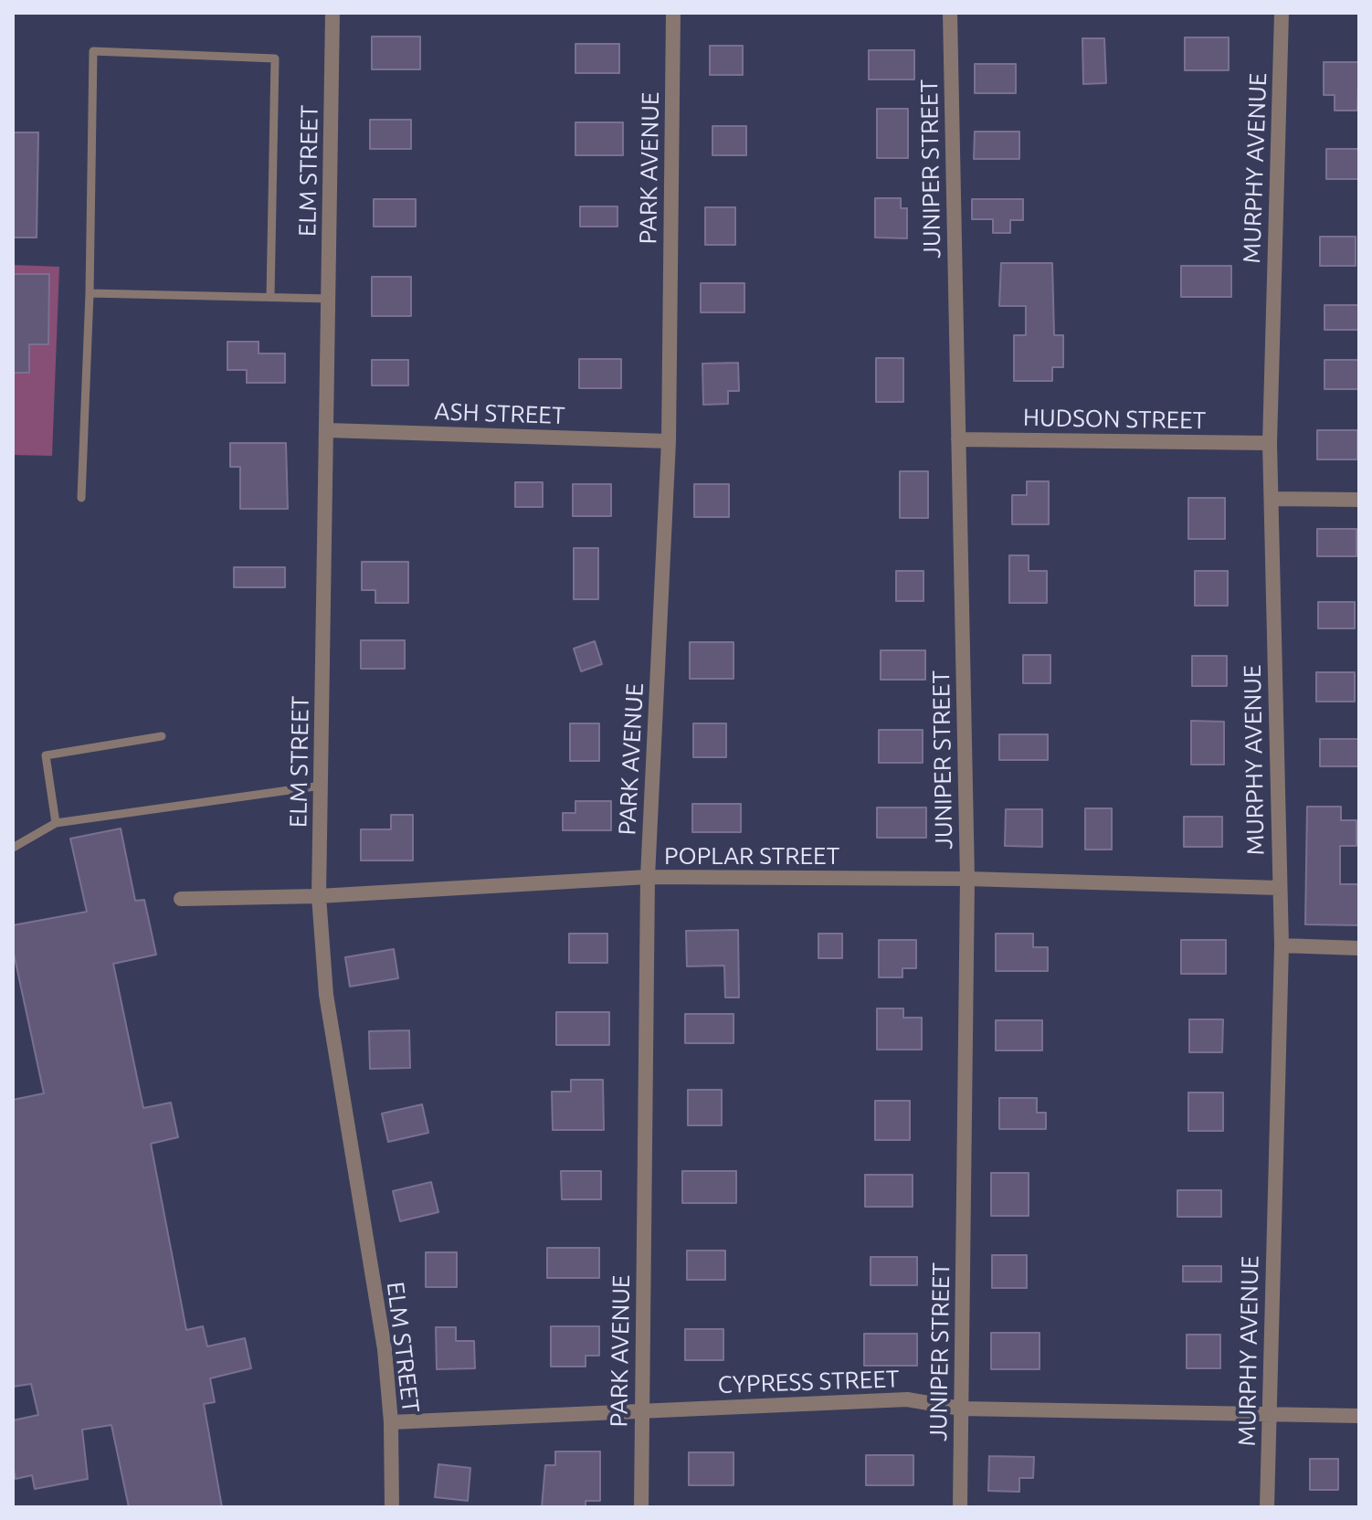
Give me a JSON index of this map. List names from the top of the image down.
{
  "streets": {
    "street": [
      "PARK AVENUE",
      "MURPHY AVENUE",
      "JUNIPER STREET",
      "ELM STREET",
      "ASH STREET",
      "HUDSON STREET",
      "POPLAR STREET",
      "CYPRESS STREET"
    ]
  },
  "crossings": [
    ["PARK AVENUE", "ASH STREET"],
    ["PARK AVENUE", "POPLAR STREET"],
    ["PARK AVENUE", "CYPRESS STREET"],
    ["MURPHY AVENUE", "HUDSON STREET"],
    ["MURPHY AVENUE", "POPLAR STREET"],
    ["MURPHY AVENUE", "CYPRESS STREET"],
    ["JUNIPER STREET", "HUDSON STREET"],
    ["JUNIPER STREET", "POPLAR STREET"],
    ["JUNIPER STREET", "CYPRESS STREET"],
    ["ELM STREET", "ASH STREET"],
    ["ELM STREET", "POPLAR STREET"],
    ["ELM STREET", "CYPRESS STREET"]
  ]
}
